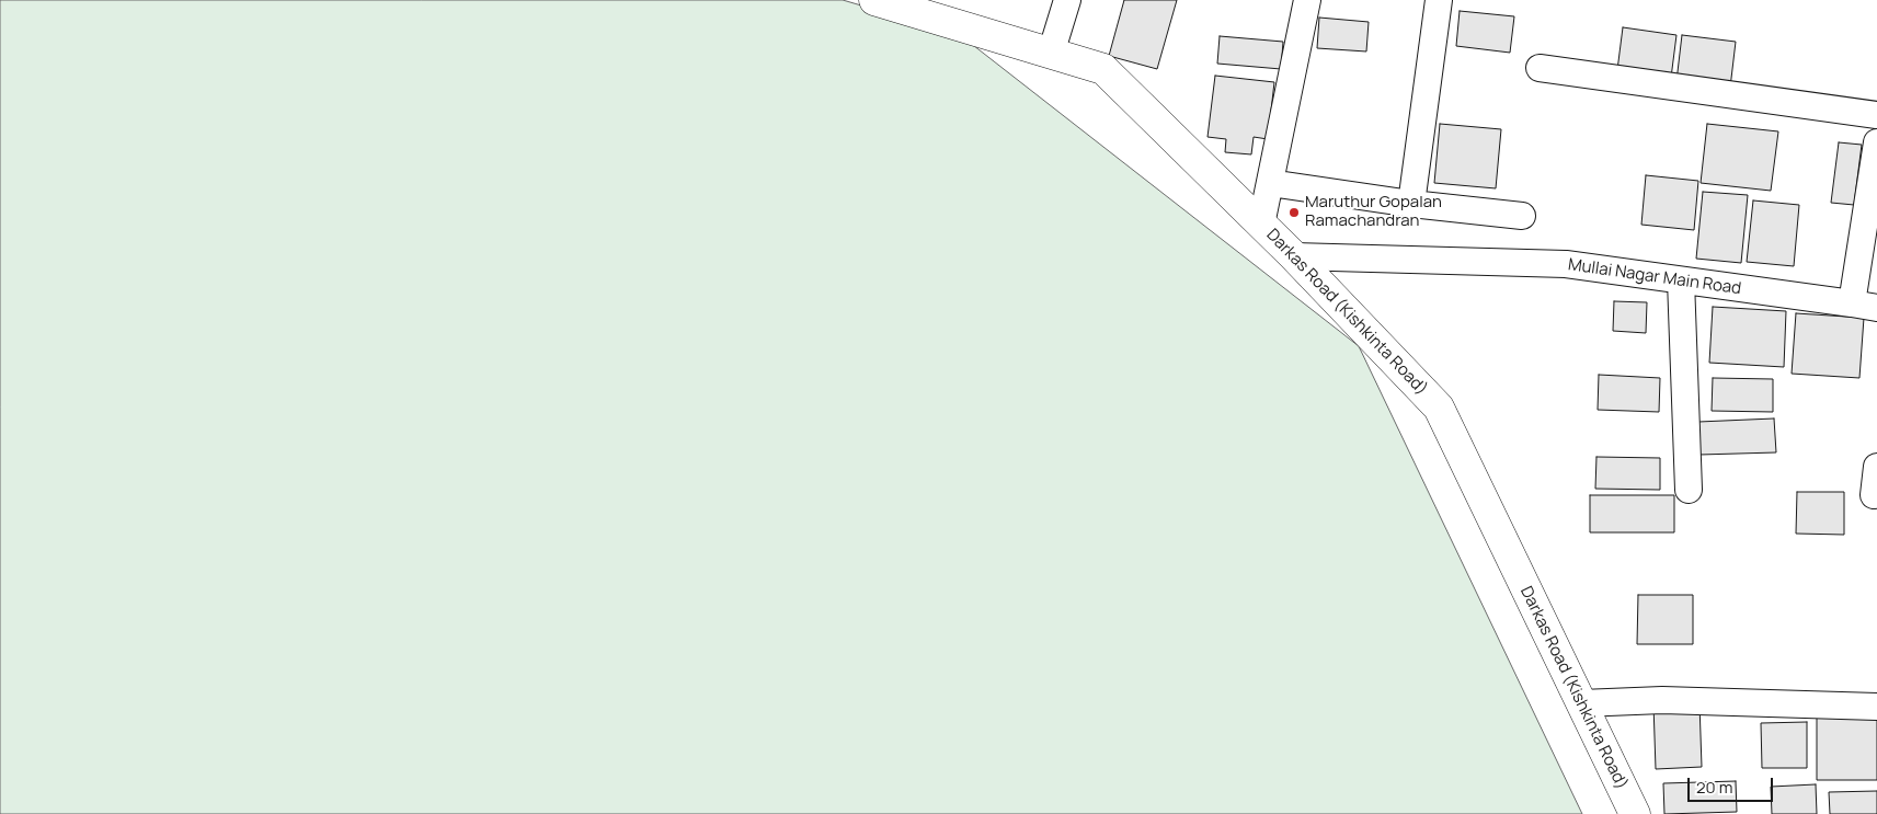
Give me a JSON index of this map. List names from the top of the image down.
{
  "streets": {
    "main road": ["Darkas Road (Kishkinta Road)"],
    "street": ["Mullai Nagar Main Road"]
  },
  "crossings": [
    ["Mullai Nagar Main Road", "Darkas Road (Kishkinta Road)"]
  ],
  "places": ["Maruthur Gopalan Ramachandran"],
  "scale_bar": "20 m"
}
